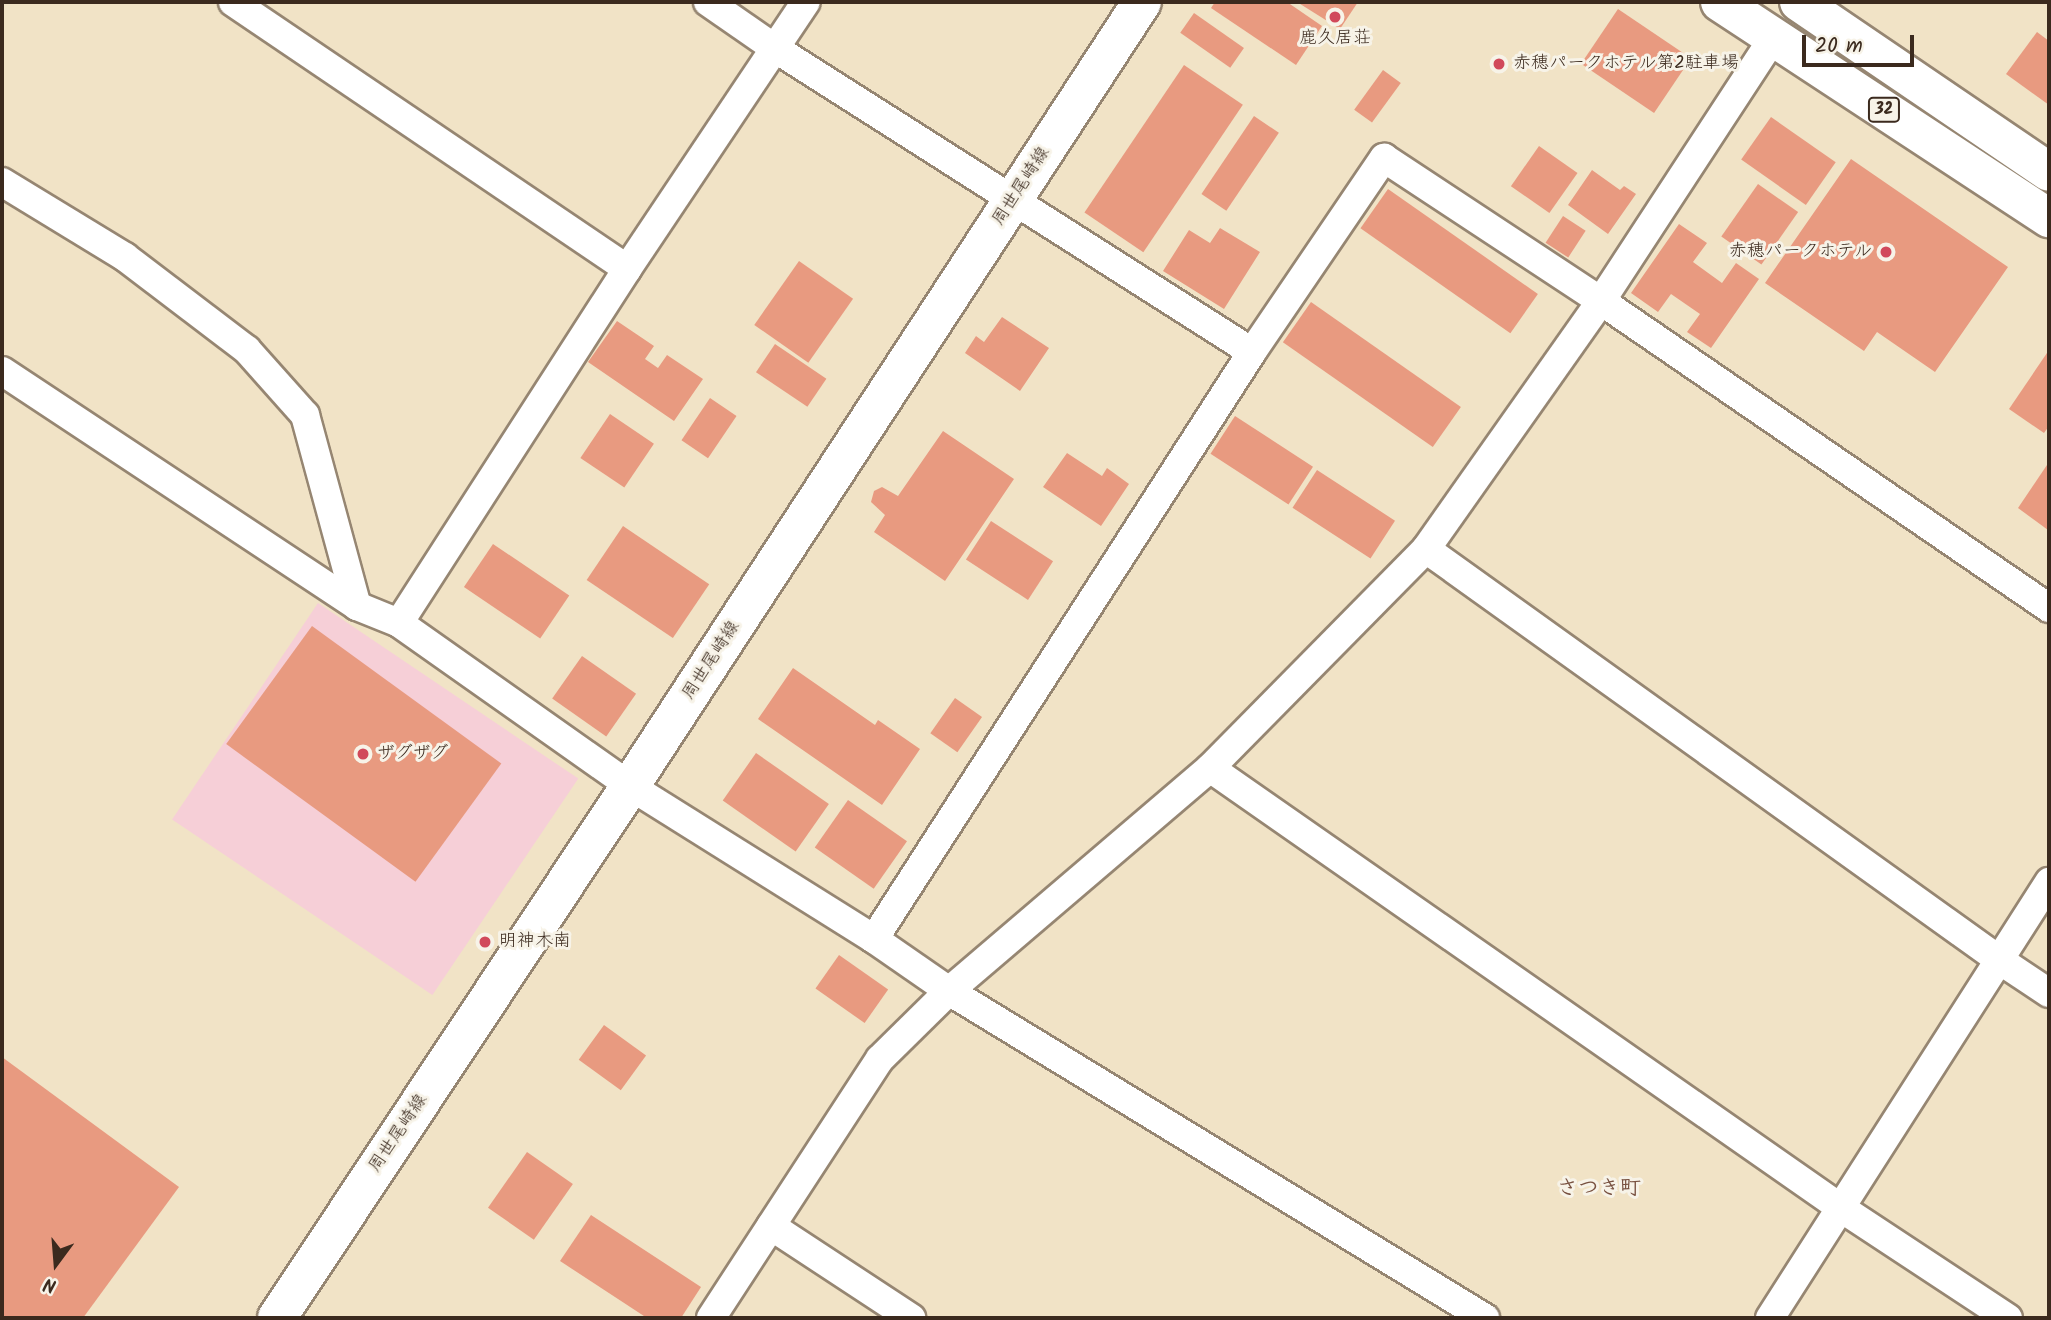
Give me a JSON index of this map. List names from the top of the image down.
{
  "streets": {
    "main road": ["32", "周世尾崎線"]
  },
  "districts": ["さつき町"],
  "places": [
    "鹿久居荘",
    "赤穂パークホテル第2駐車場",
    "赤穂パークホテル",
    "ザグザグ",
    "明神木南"
  ],
  "scale_bar": "20 m",
  "north": "bottom"
}
